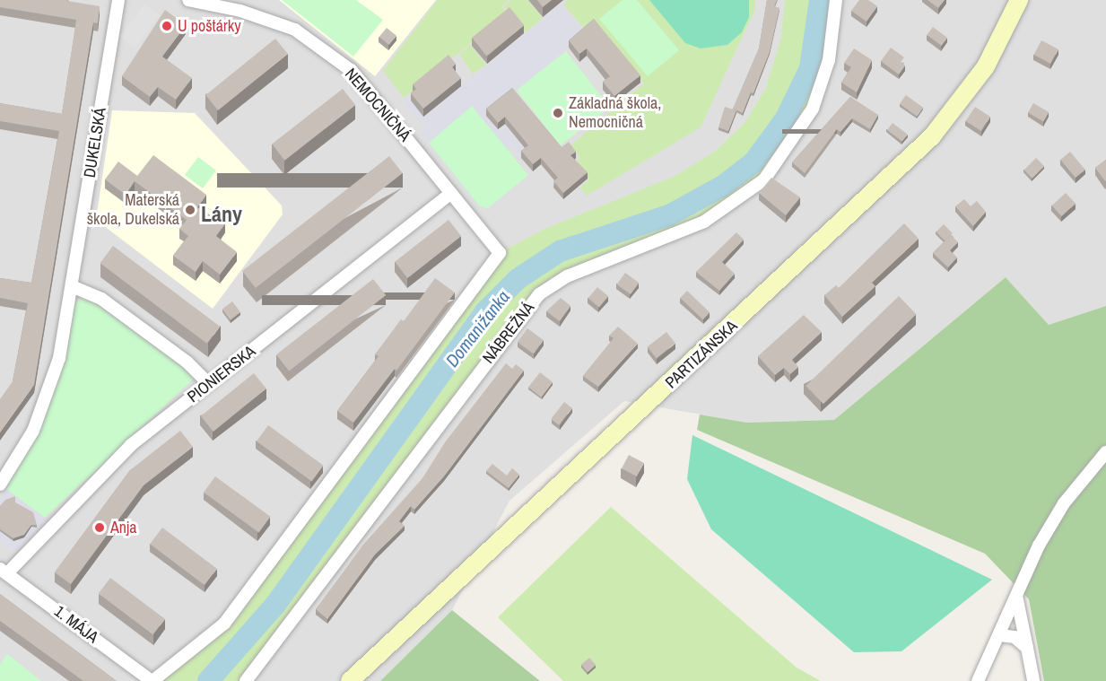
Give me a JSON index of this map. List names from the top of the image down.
{
  "streets": {
    "main road": ["PARTIZÁNSKA"],
    "street": [
      "NEMOCNIČNÁ",
      "DUKELSKÁ",
      "NÁBREŽNÁ",
      "PIONIERSKA",
      "1. MÁJA"
    ]
  },
  "crossings": [
    ["NEMOCNIČNÁ", "PIONIERSKA"],
    ["NEMOCNIČNÁ", "1. MÁJA"],
    ["PIONIERSKA", "1. MÁJA"]
  ],
  "districts": ["Lány"],
  "water": ["Domanižanka"],
  "places": [
    "U poštárky",
    "Základná škola, Nemocničná",
    "Materská škola, Dukelská",
    "Anja"
  ]
}
